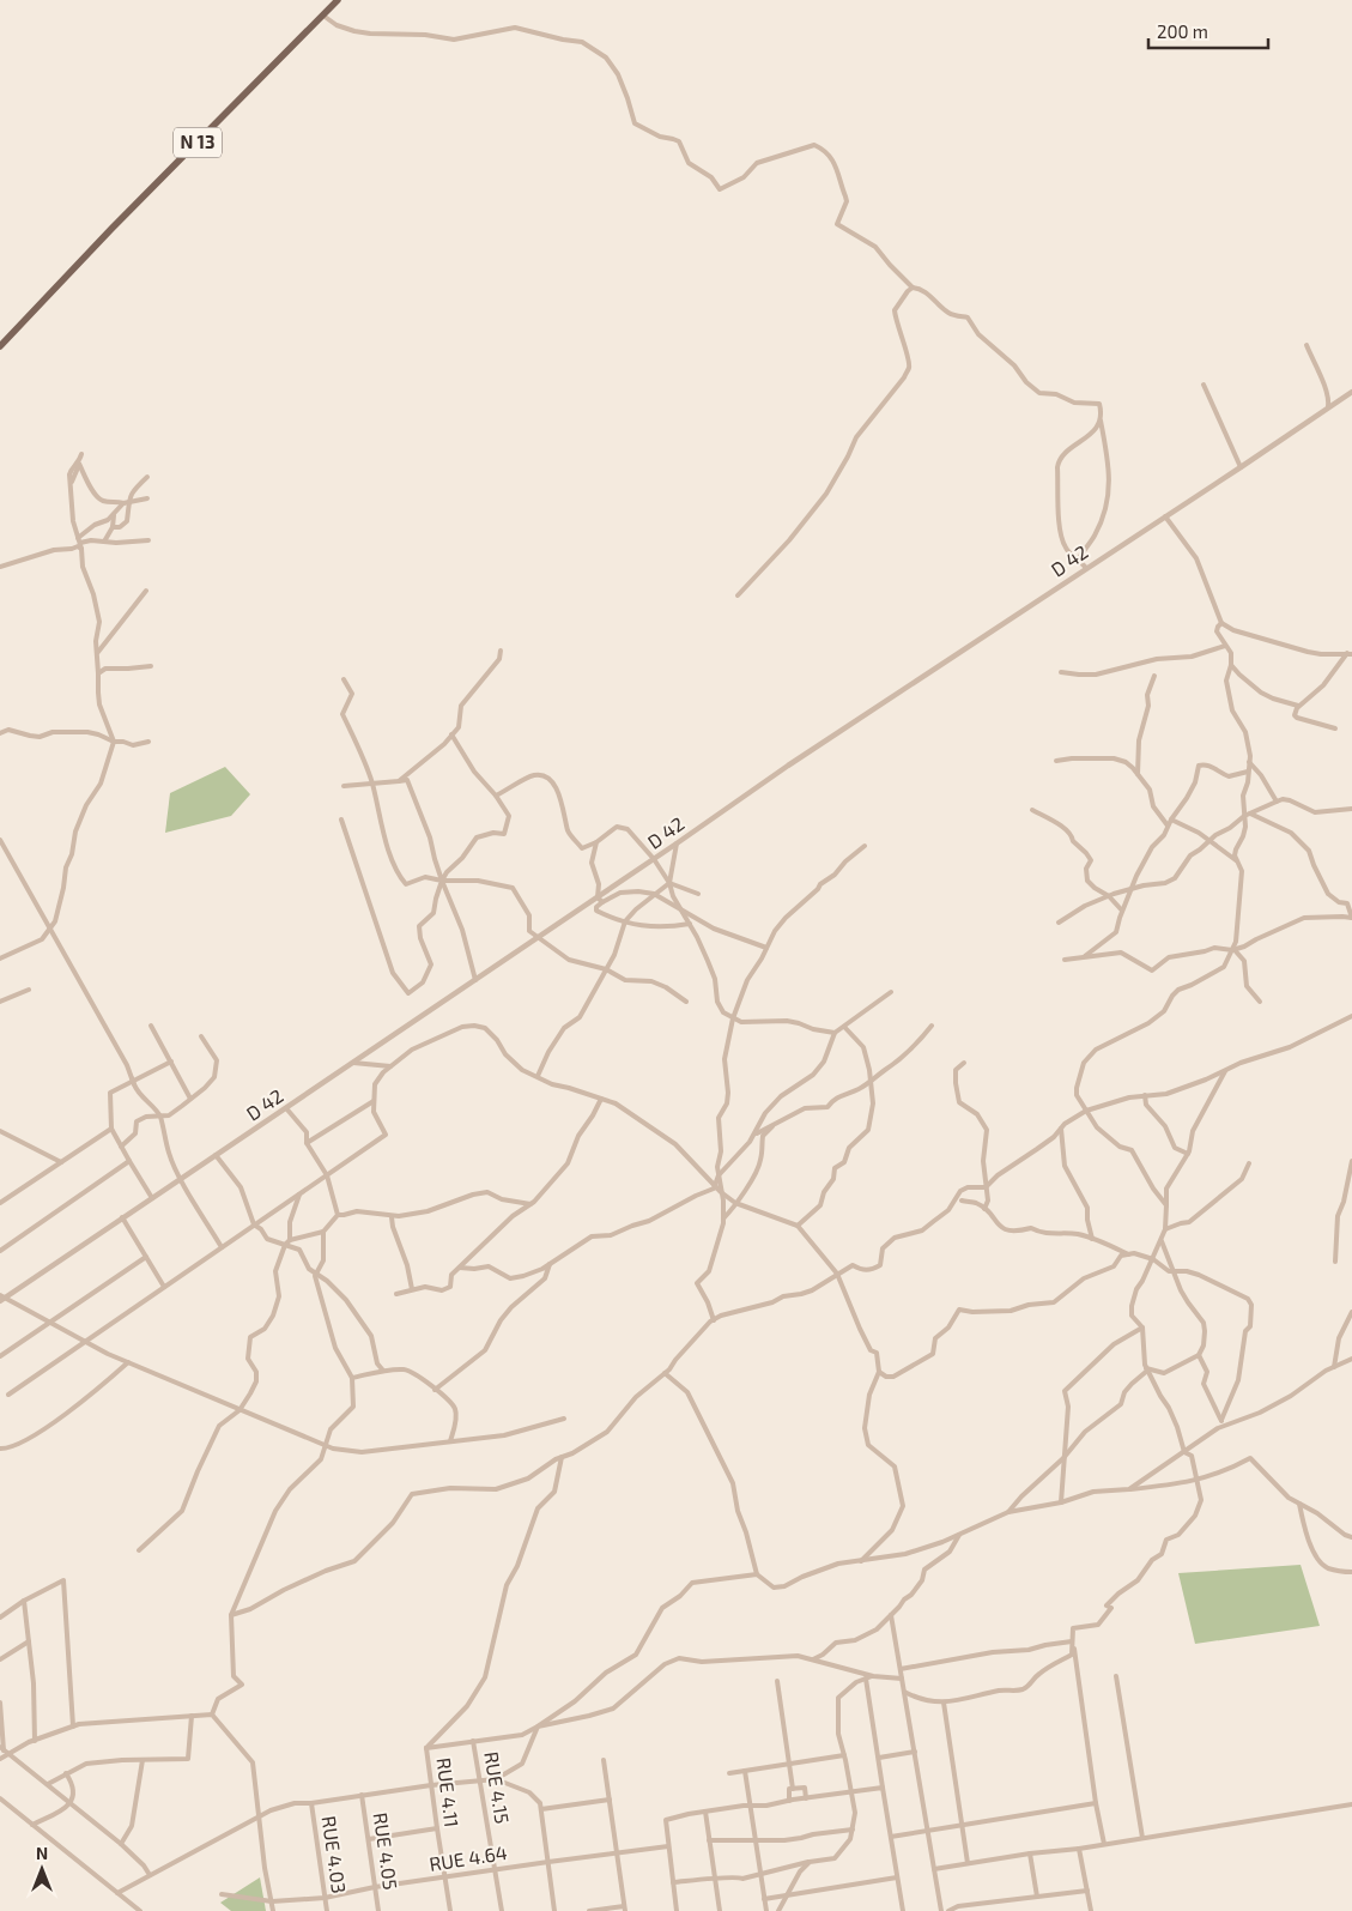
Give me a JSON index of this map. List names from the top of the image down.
{
  "streets": {
    "main road": ["N 13"],
    "street": [
      "D 42",
      "RUE 4.15",
      "RUE 4.11",
      "RUE 4.05",
      "RUE 4.03",
      "RUE 4.64"
    ]
  },
  "crossings": [
    ["RUE 4.15", "RUE 4.64"],
    ["RUE 4.11", "RUE 4.64"],
    ["RUE 4.05", "RUE 4.64"],
    ["RUE 4.03", "RUE 4.64"]
  ],
  "scale_bar": "200 m",
  "north": "top"
}
